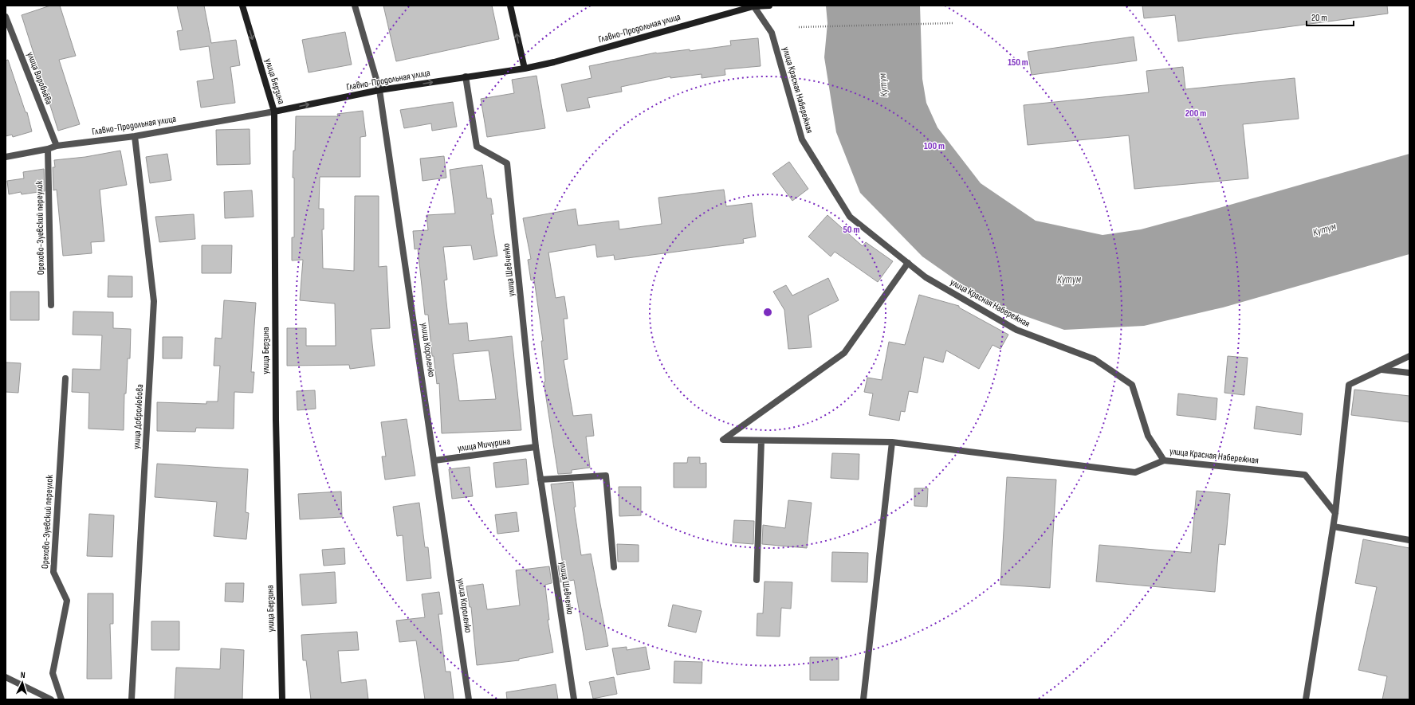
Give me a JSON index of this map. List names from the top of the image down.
{
  "streets": {
    "main road": ["Главно-Продольная улица", "улица Берзина"],
    "street": [
      "улица Воробьёва",
      "улица Красная Набережная",
      "Орехово-Зуевский переулок",
      "улица Шевченко",
      "улица Короленко",
      "улица Добролюбова",
      "улица Мичурина"
    ]
  },
  "crossings": [
    ["Главно-Продольная улица", "улица Воробьёва"],
    ["Главно-Продольная улица", "улица Берзина"],
    ["Главно-Продольная улица", "улица Красная Набережная"],
    ["Главно-Продольная улица", "Орехово-Зуевский переулок"],
    ["Главно-Продольная улица", "улица Шевченко"],
    ["Главно-Продольная улица", "улица Короленко"],
    ["Главно-Продольная улица", "улица Добролюбова"],
    ["улица Шевченко", "улица Мичурина"],
    ["улица Короленко", "улица Мичурина"]
  ],
  "water": ["Кутум"],
  "scale_bar": "20 m",
  "north": "top",
  "rings": [
    "150 m",
    "200 m",
    "100 m",
    "50 m"
  ]
}
